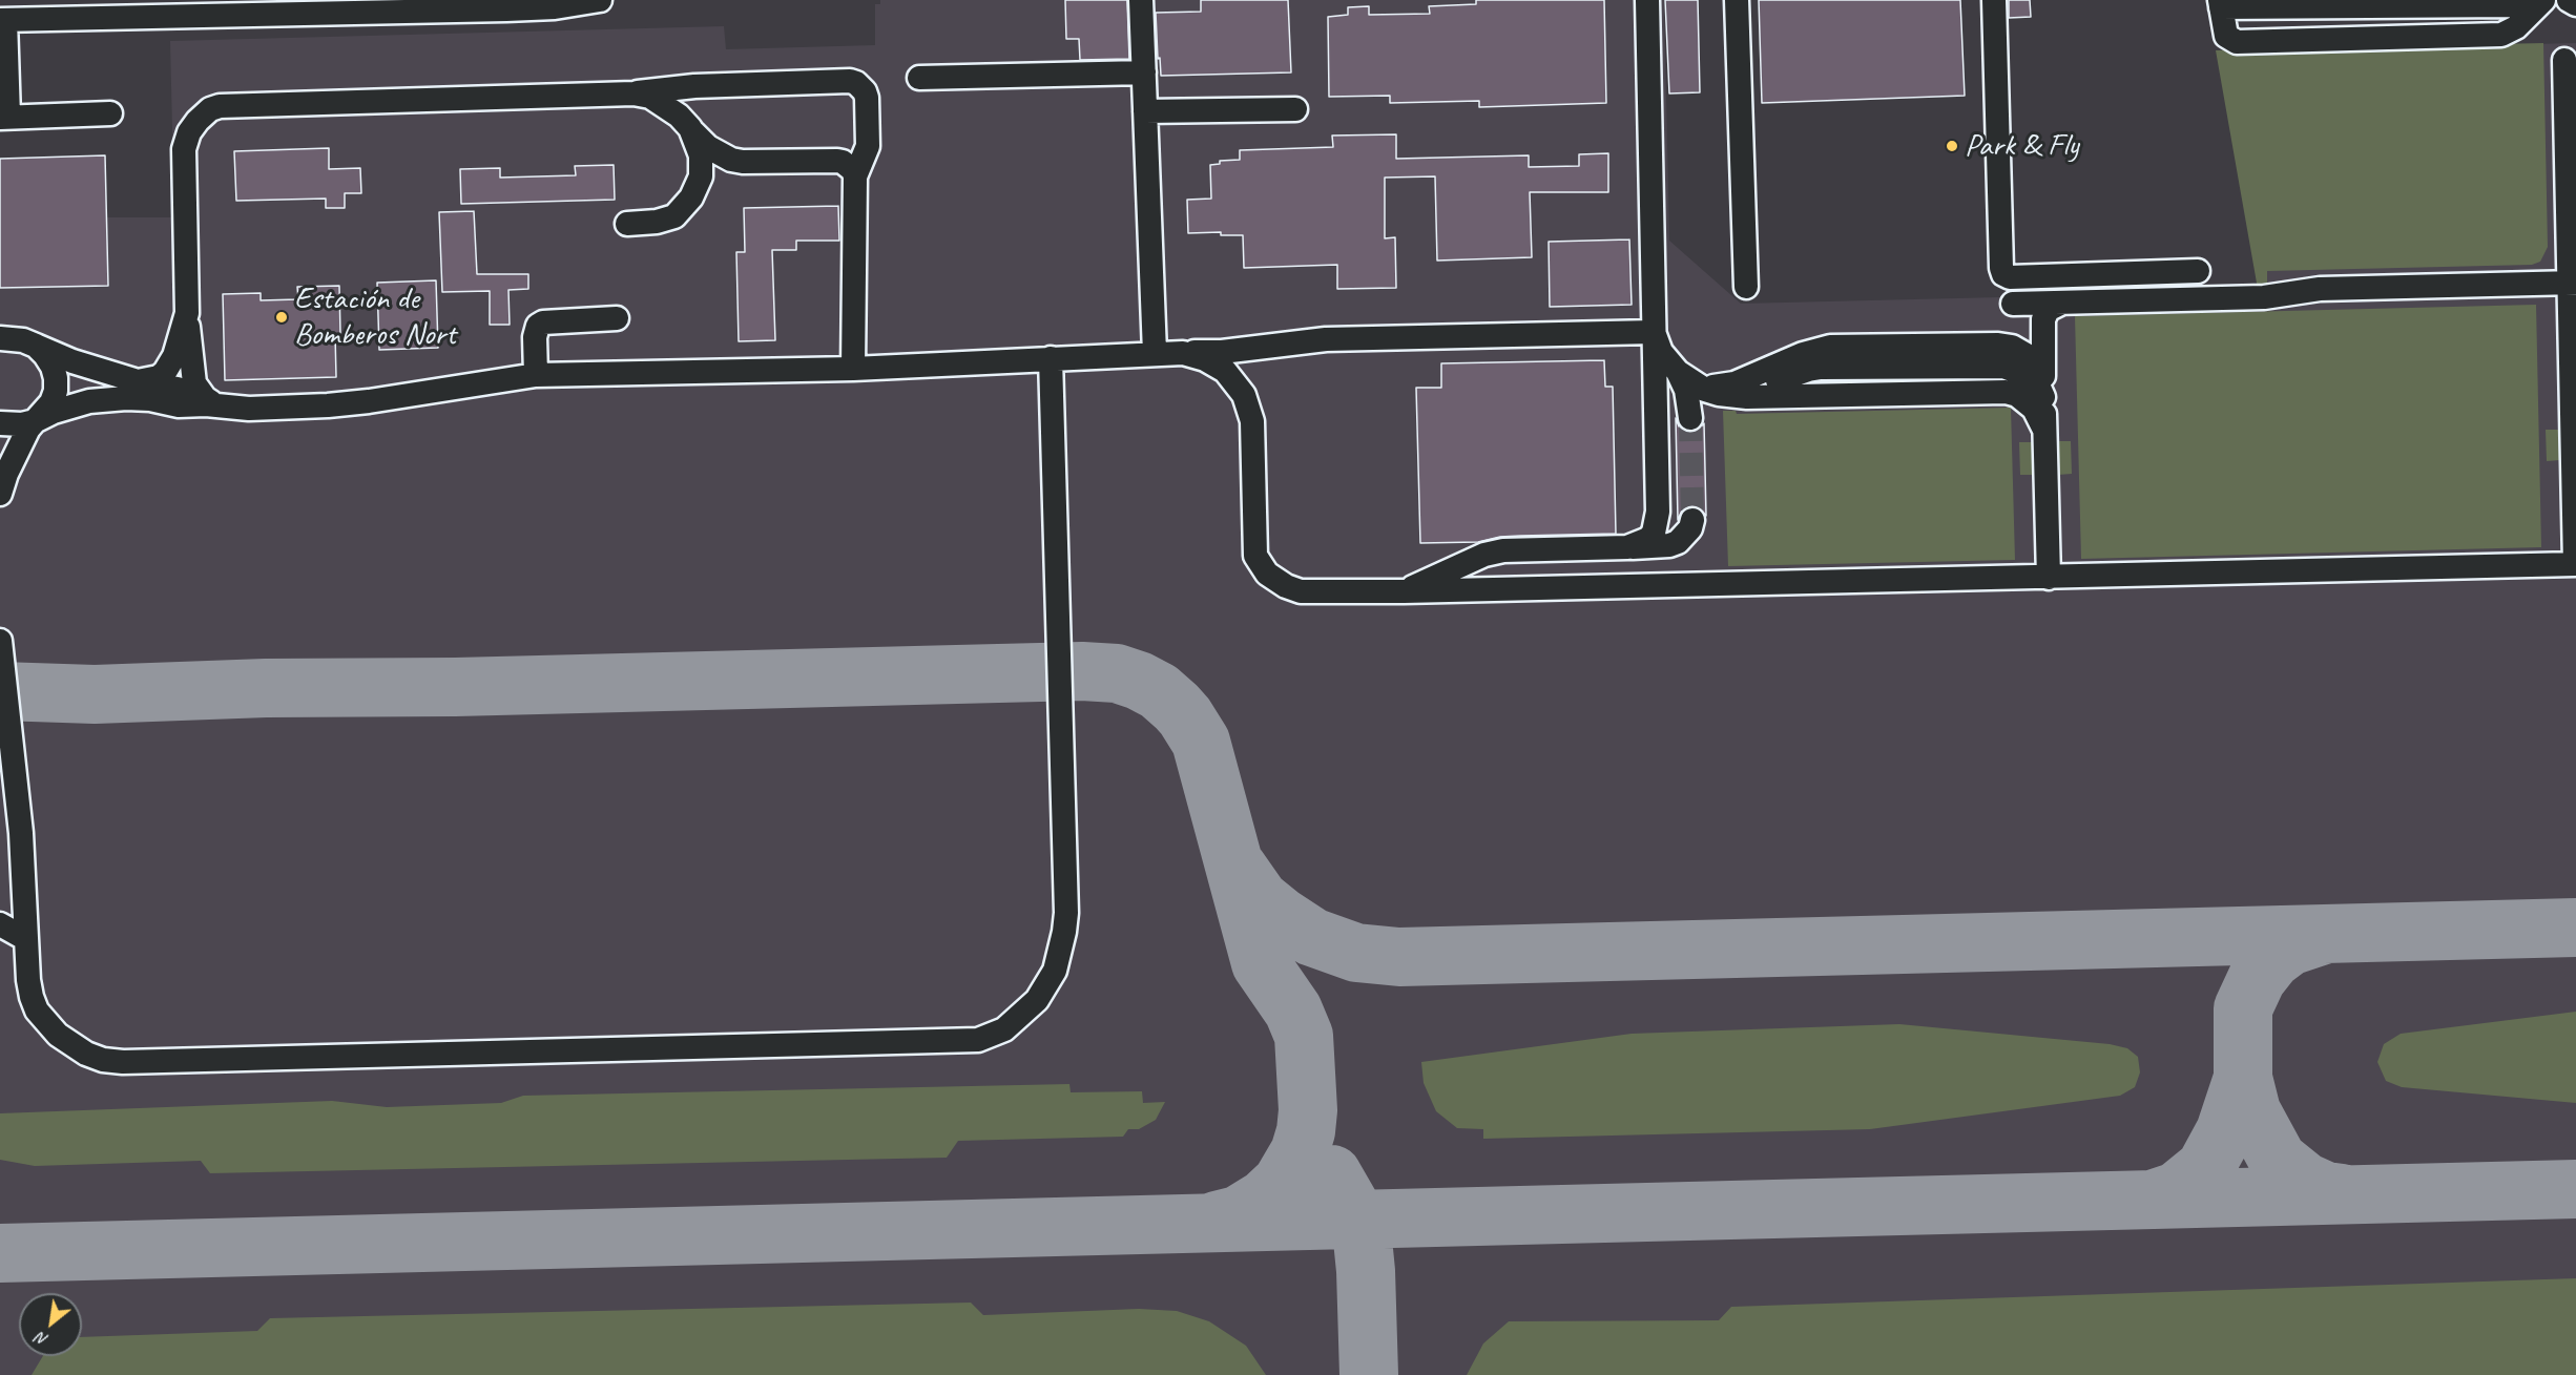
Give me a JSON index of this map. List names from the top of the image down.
{
  "places": ["Park & Fly", "Estación de Bomberos Nort"],
  "north": "bottom left"
}
